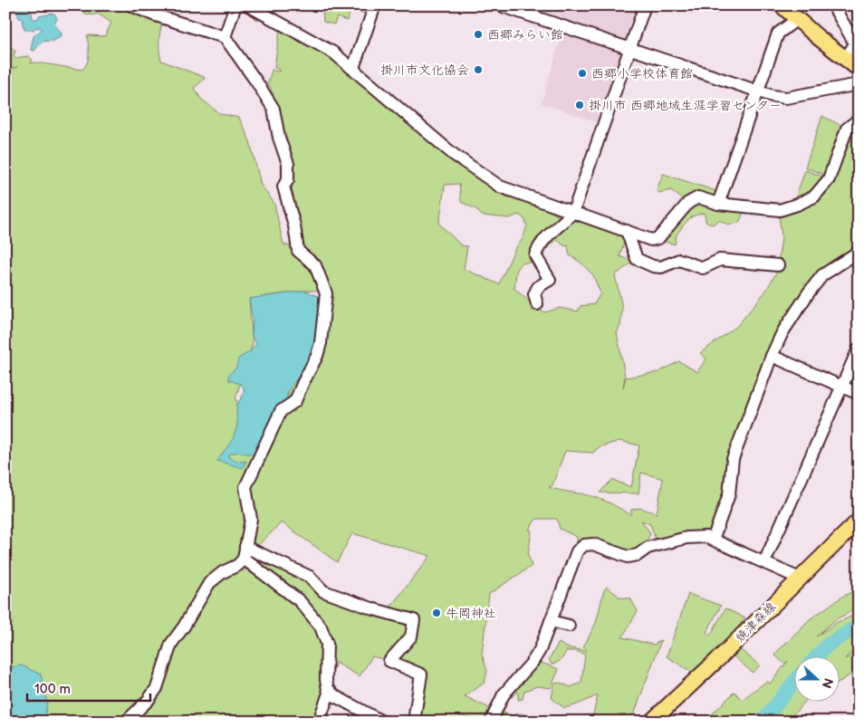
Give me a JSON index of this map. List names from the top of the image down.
{
  "streets": {
    "main road": ["焼津森線"]
  },
  "places": [
    "西郷みらい館",
    "掛川市文化協会",
    "西郷小学校体育館",
    "掛川市 西郷地域生涯学習センター",
    "牛岡神社"
  ],
  "scale_bar": "100 m",
  "north": "right"
}
